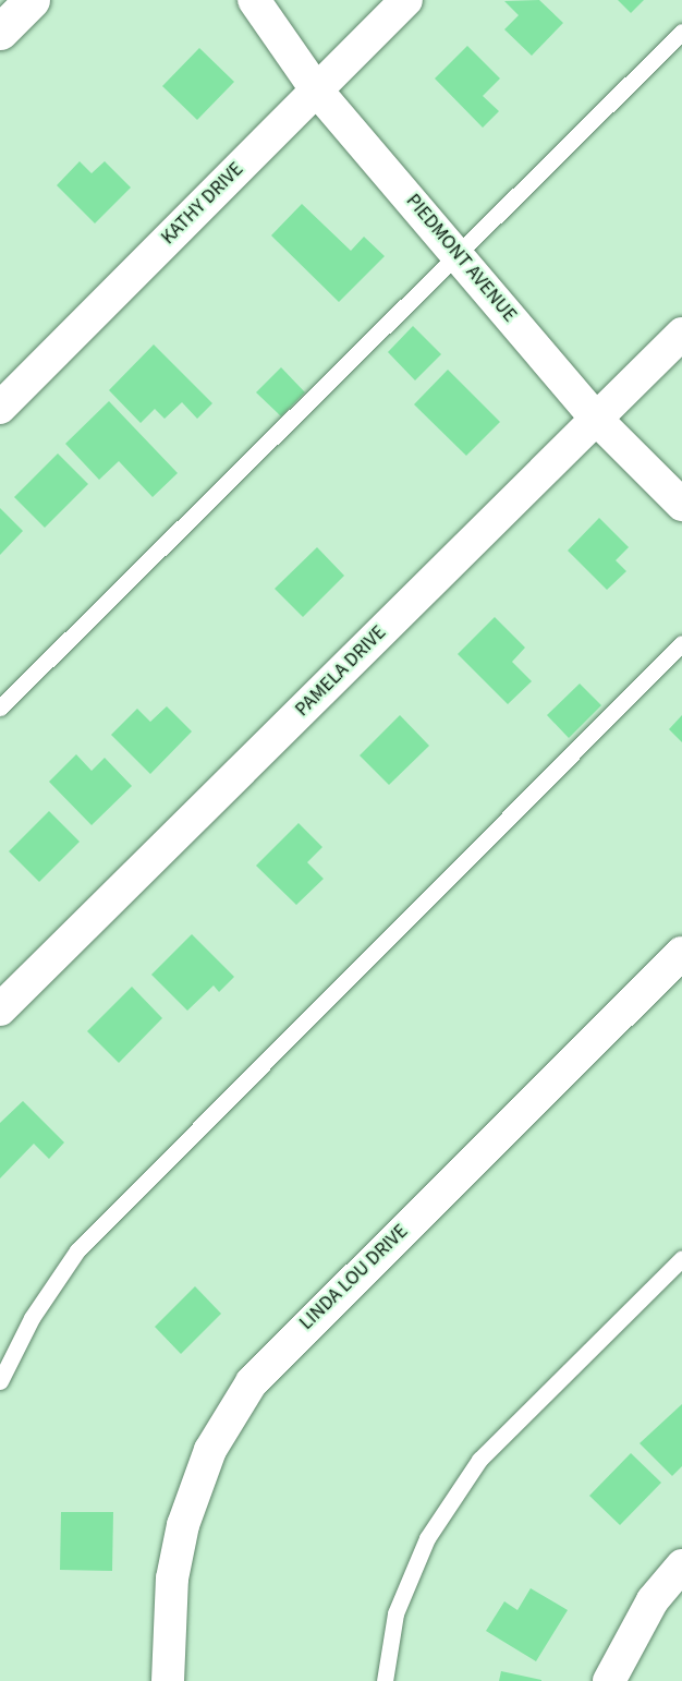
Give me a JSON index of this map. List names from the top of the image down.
{
  "streets": {
    "street": [
      "KATHY DRIVE",
      "PIEDMONT AVENUE",
      "PAMELA DRIVE",
      "LINDA LOU DRIVE"
    ]
  },
  "crossings": [
    ["KATHY DRIVE", "PIEDMONT AVENUE"],
    ["PIEDMONT AVENUE", "PAMELA DRIVE"]
  ]
}
